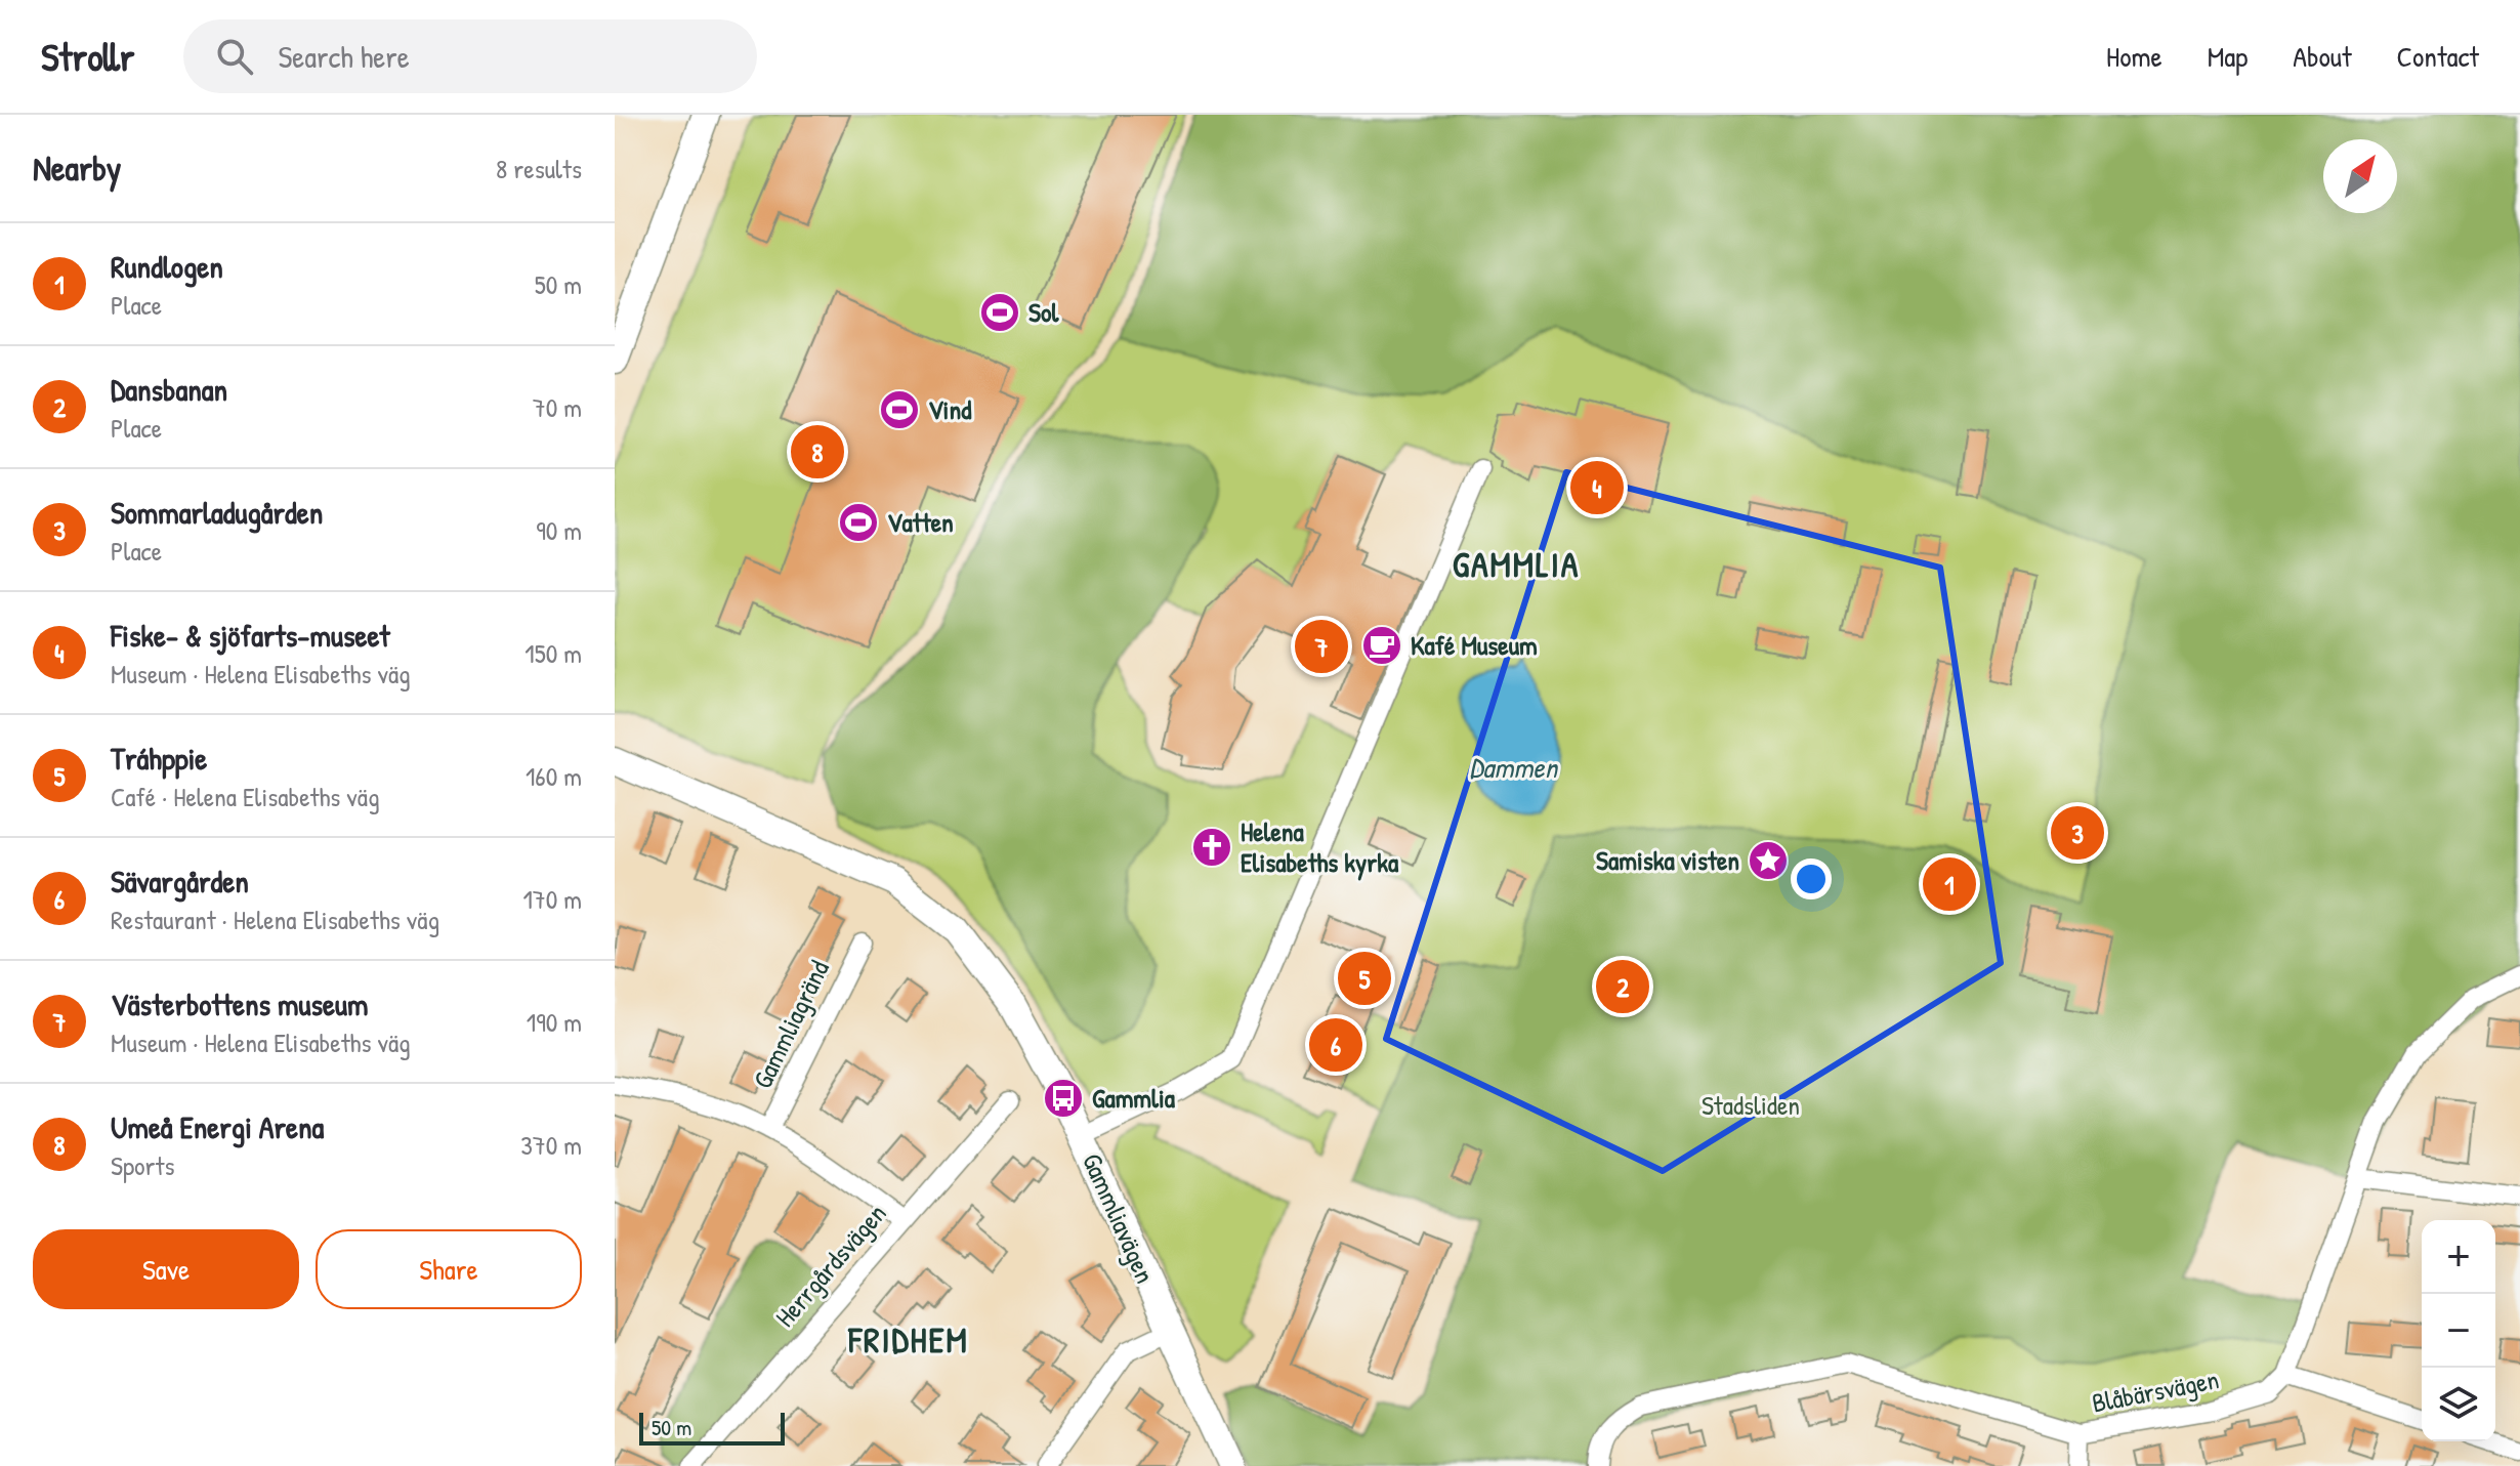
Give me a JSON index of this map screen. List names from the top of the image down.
{
  "streets": {
    "street": [
      "Gammliagränd",
      "Gammliavägen",
      "Herrgårdsvägen",
      "Blåbärsvägen"
    ]
  },
  "districts": ["GAMMLIA", "FRIDHEM"],
  "water": ["Dammen"],
  "parks": ["Stadsliden"],
  "places": {
    "sports": ["Sol", "Vind", "Vatten"],
    "cafe": ["Kafé Museum"],
    "church": ["Helena Elisabeths kyrka"],
    "place": ["Samiska visten"],
    "bus stop": ["Gammlia"]
  },
  "scale_bar": "50 m",
  "north": "top right",
  "page": {
    "header": "Strollr",
    "search": "Search here",
    "nav": [
      "Home",
      "Map",
      "About",
      "Contact"
    ],
    "heading": ["Nearby", "8 results"],
    "list": [
      {
        "mark": "1",
        "name": "Rundlogen",
        "note": "Place",
        "value": "50 m"
      },
      {
        "mark": "2",
        "name": "Dansbanan",
        "note": "Place",
        "value": "70 m"
      },
      {
        "mark": "3",
        "name": "Sommarladugården",
        "note": "Place",
        "value": "90 m"
      },
      {
        "mark": "4",
        "name": "Fiske- & sjöfarts-museet",
        "note": "Museum · Helena Elisabeths väg",
        "value": "150 m"
      },
      {
        "mark": "5",
        "name": "Tráhppie",
        "note": "Café · Helena Elisabeths väg",
        "value": "160 m"
      },
      {
        "mark": "6",
        "name": "Sävargården",
        "note": "Restaurant · Helena Elisabeths väg",
        "value": "170 m"
      },
      {
        "mark": "7",
        "name": "Västerbottens museum",
        "note": "Museum · Helena Elisabeths väg",
        "value": "190 m"
      },
      {
        "mark": "8",
        "name": "Umeå Energi Arena",
        "note": "Sports",
        "value": "370 m"
      }
    ],
    "pins": [
      "8",
      "4",
      "7",
      "3",
      "1",
      "5",
      "2",
      "6"
    ],
    "buttons": ["Save", "Share"],
    "map_buttons": ["+", "−"],
    "scale": "50 m"
  }
}
